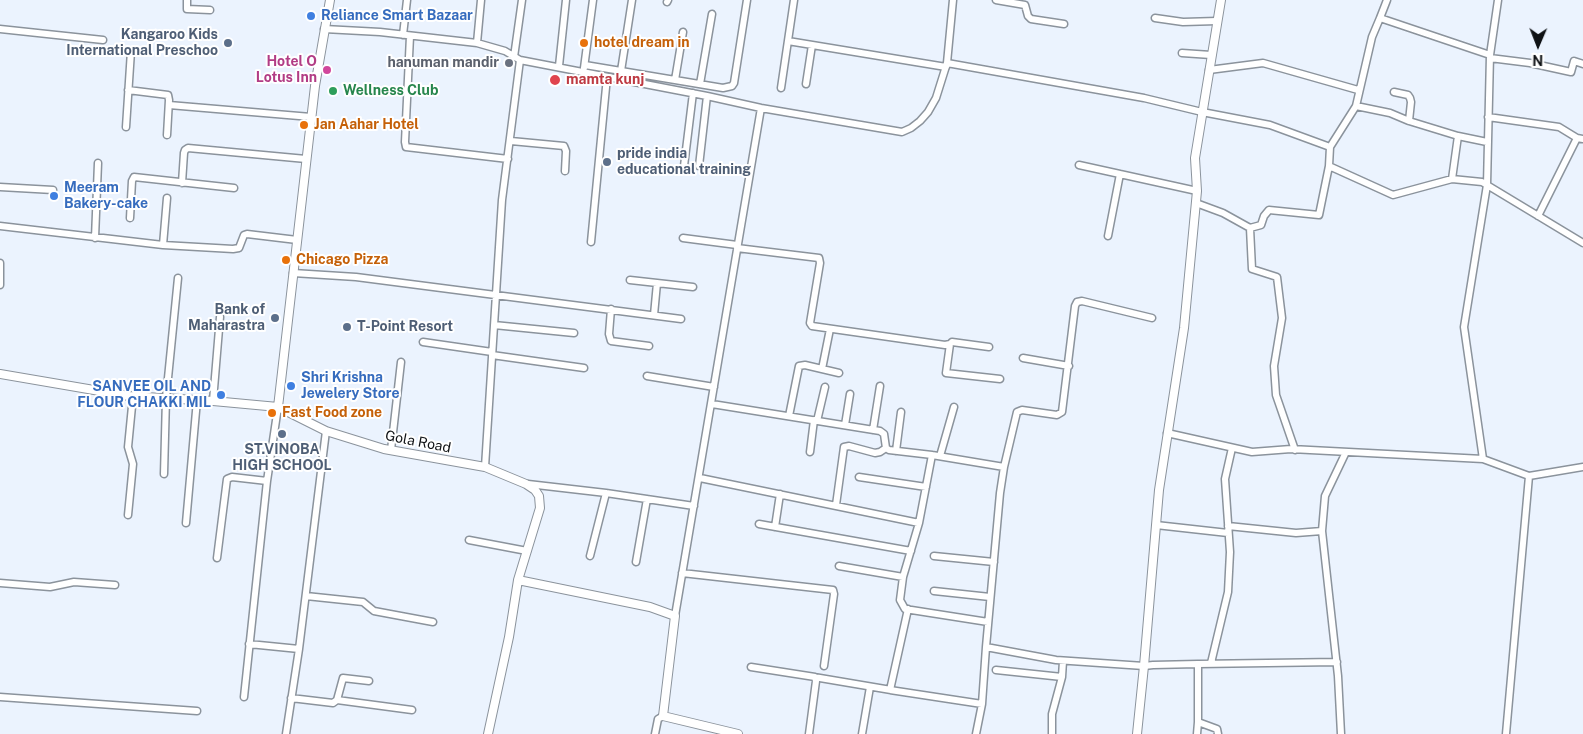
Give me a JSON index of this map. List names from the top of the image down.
{
  "streets": {
    "street": ["Gola Road"]
  },
  "places": [
    "Reliance Smart Bazaar",
    "Kangaroo Kids International Preschoo",
    "hotel dream in",
    "hanuman mandir",
    "Hotel O Lotus Inn",
    "mamta kunj",
    "Wellness Club",
    "Jan Aahar Hotel",
    "pride india educational training",
    "Meeram Bakery-cake",
    "Chicago Pizza",
    "Bank of Maharastra",
    "T-Point Resort",
    "Shri Krishna Jewelery Store",
    "SANVEE OIL AND FLOUR CHAKKI MIL",
    "Fast Food zone",
    "ST.VINOBA HIGH SCHOOL"
  ],
  "north": "bottom"
}
